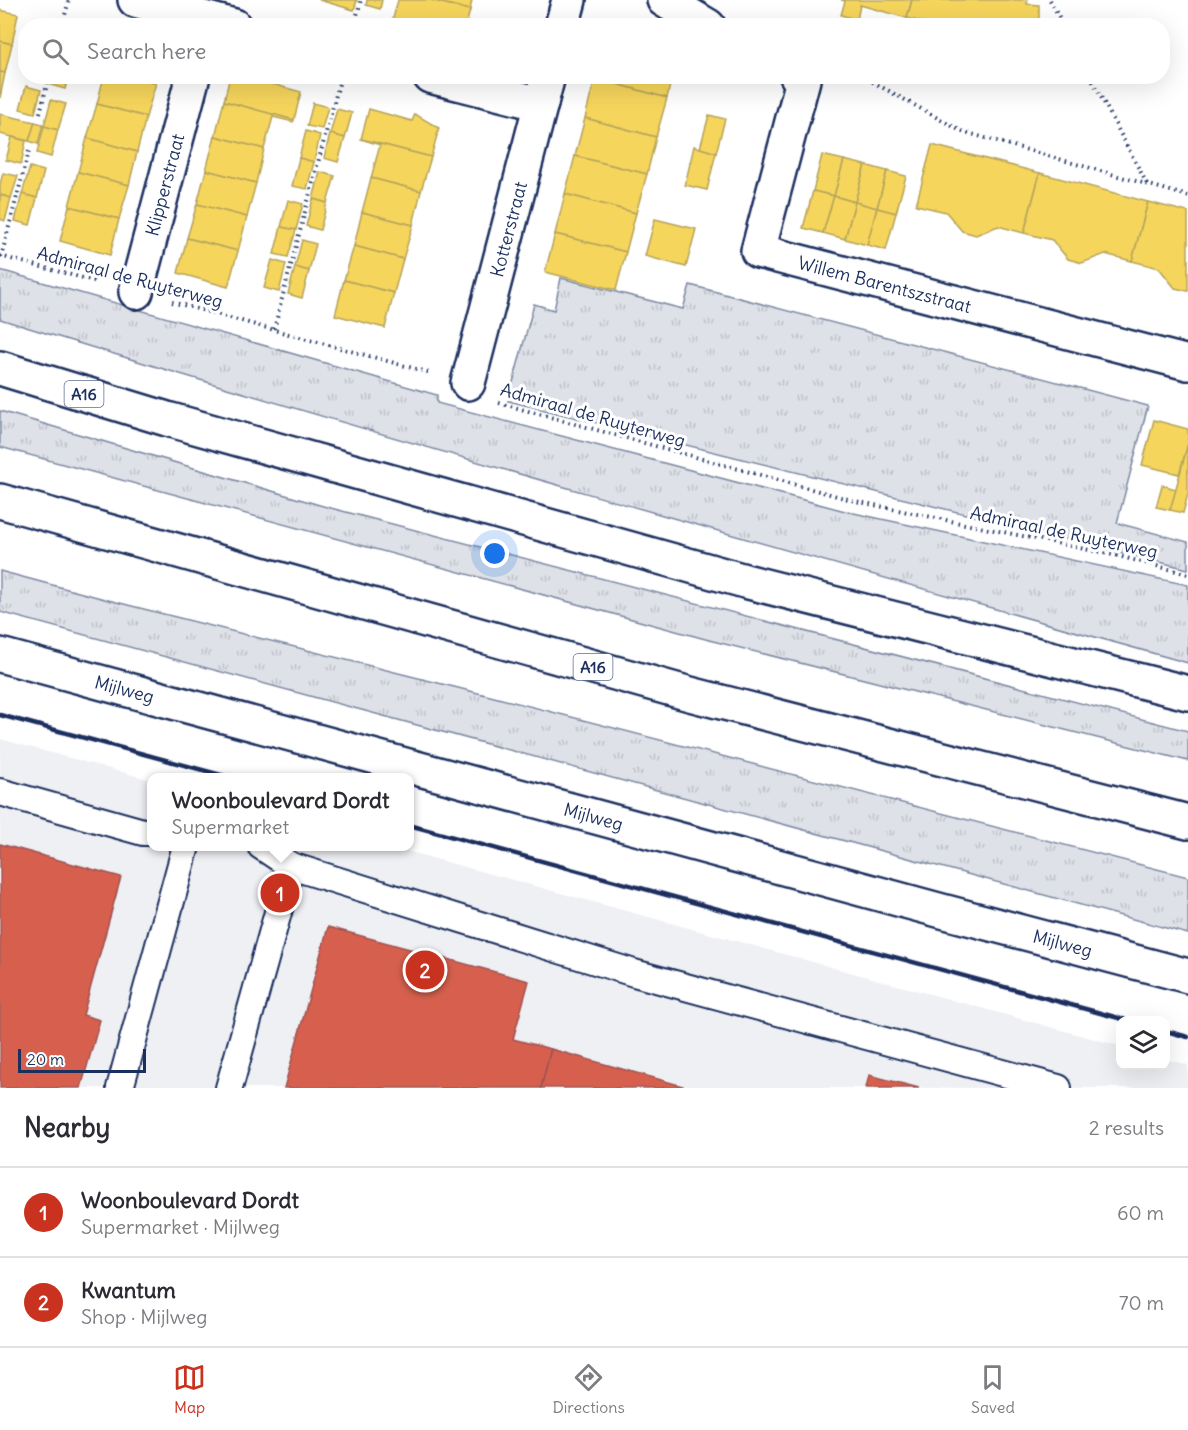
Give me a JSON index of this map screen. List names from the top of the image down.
{
  "streets": {
    "main road": [
      "Klipperstraat",
      "Kotterstraat",
      "Willem Barentszstraat",
      "A16",
      "Mijlweg"
    ],
    "path": ["Admiraal de Ruyterweg"]
  },
  "crossings": [
    ["Klipperstraat", "Admiraal de Ruyterweg"],
    ["Kotterstraat", "Admiraal de Ruyterweg"]
  ],
  "scale_bar": "20 m",
  "page": {
    "search": "Search here",
    "popup": ["Woonboulevard Dordt", "Supermarket"],
    "pins": ["1", "2"],
    "scale": "20 m",
    "heading": ["Nearby", "2 results"],
    "list": [
      {
        "mark": "1",
        "name": "Woonboulevard Dordt",
        "note": "Supermarket · Mijlweg",
        "value": "60 m"
      },
      {
        "mark": "2",
        "name": "Kwantum",
        "note": "Shop · Mijlweg",
        "value": "70 m"
      }
    ],
    "nav": ["Map", "Directions", "Saved"]
  }
}
